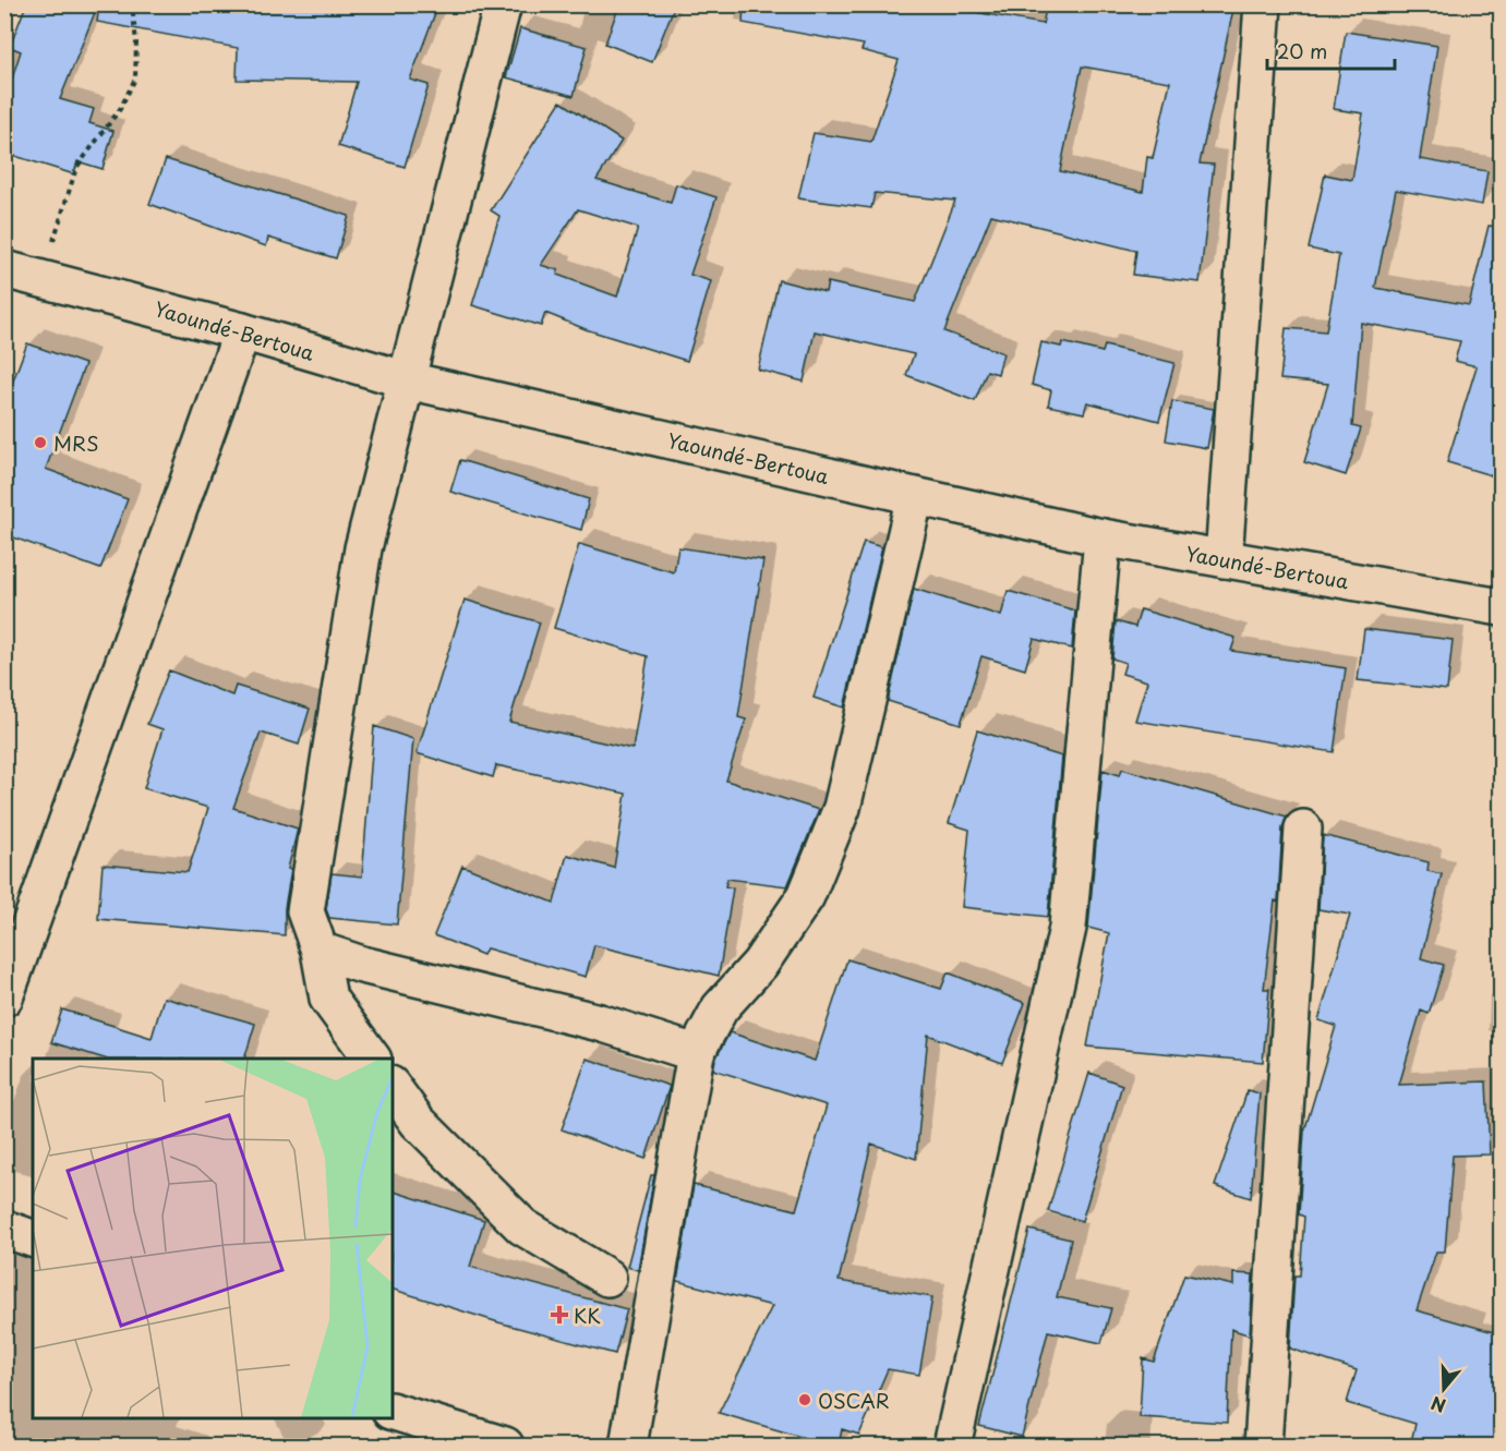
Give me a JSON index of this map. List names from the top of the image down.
{
  "streets": {
    "main road": ["Yaoundé-Bertoua"]
  },
  "places": {
    "other": ["MRS", "OSCAR"],
    "health": ["KK"]
  },
  "scale_bar": "20 m",
  "north": "bottom"
}
